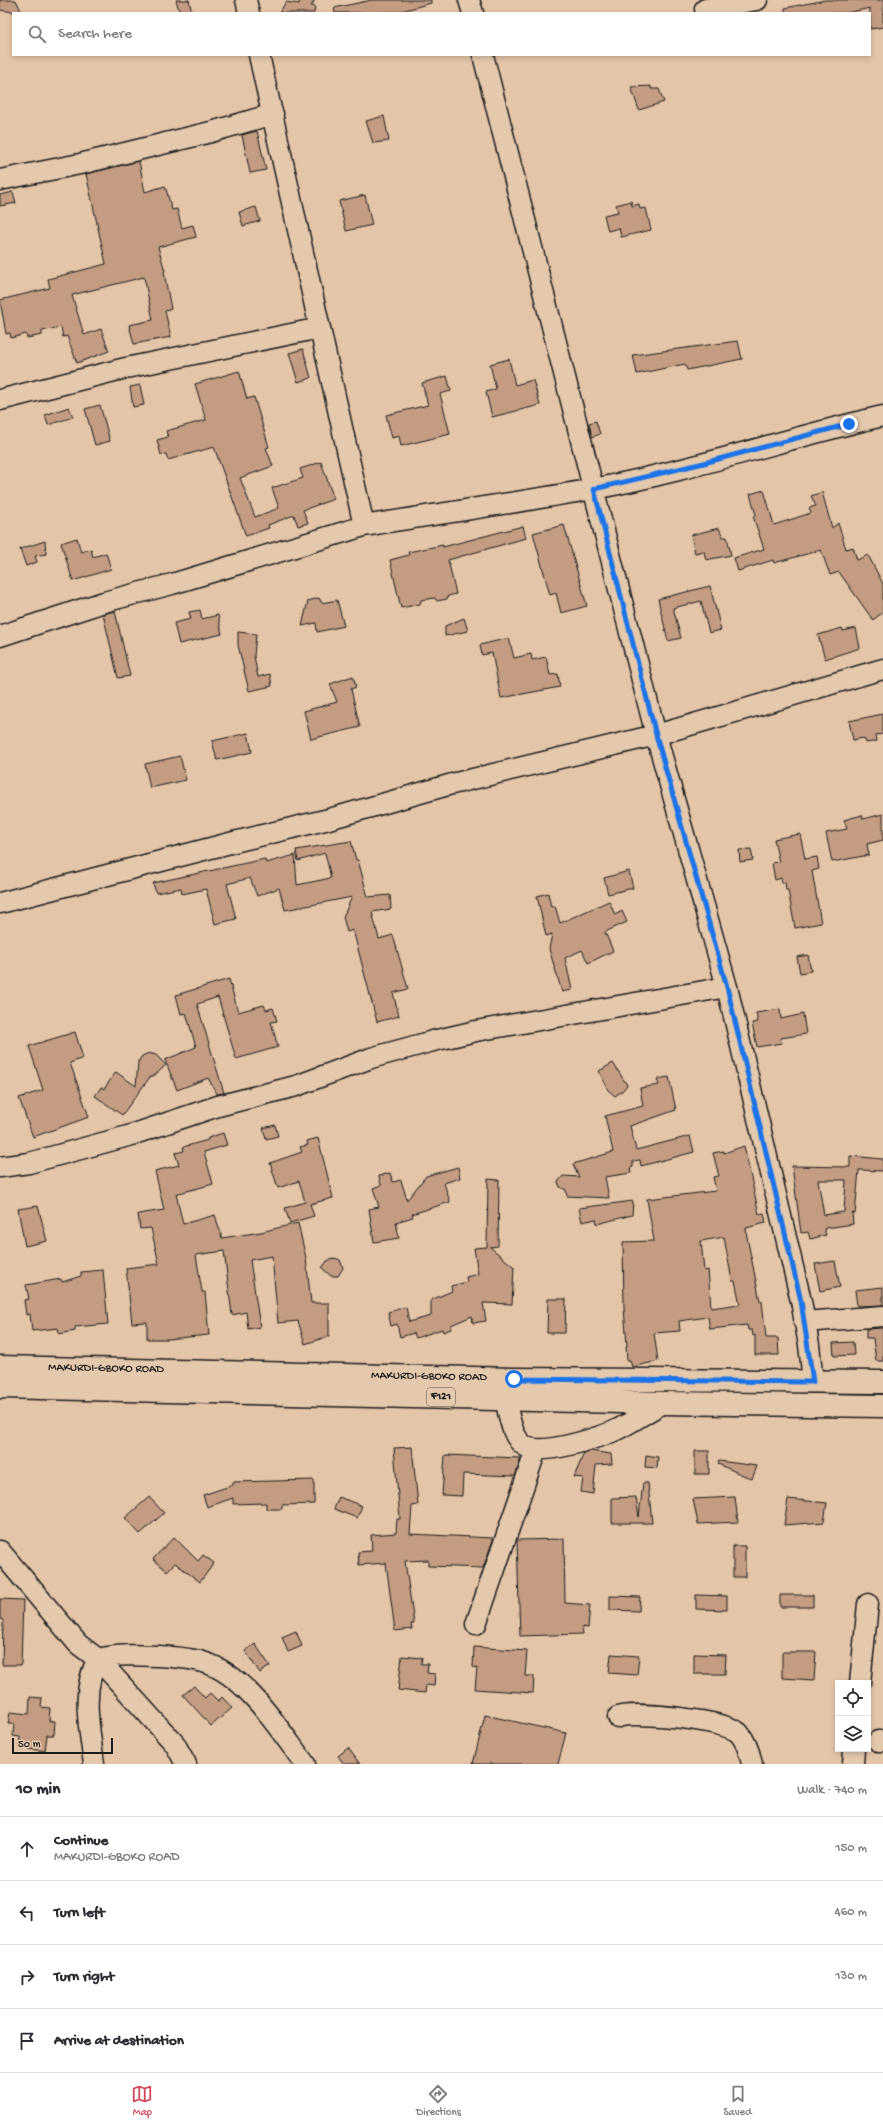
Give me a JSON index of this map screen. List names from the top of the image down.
{
  "streets": {
    "main road": ["MAKURDI-GBOKO ROAD", "F121"]
  },
  "scale_bar": "50 m",
  "page": {
    "search": "Search here",
    "scale": "50 m",
    "heading": ["10 min", "Walk · 740 m"],
    "list": [
      ["Continue", "MAKURDI-GBOKO ROAD", "150 m"],
      ["Turn left", "460 m"],
      ["Turn right", "130 m"],
      "Arrive at destination"
    ],
    "nav": ["Map", "Directions", "Saved"]
  }
}
